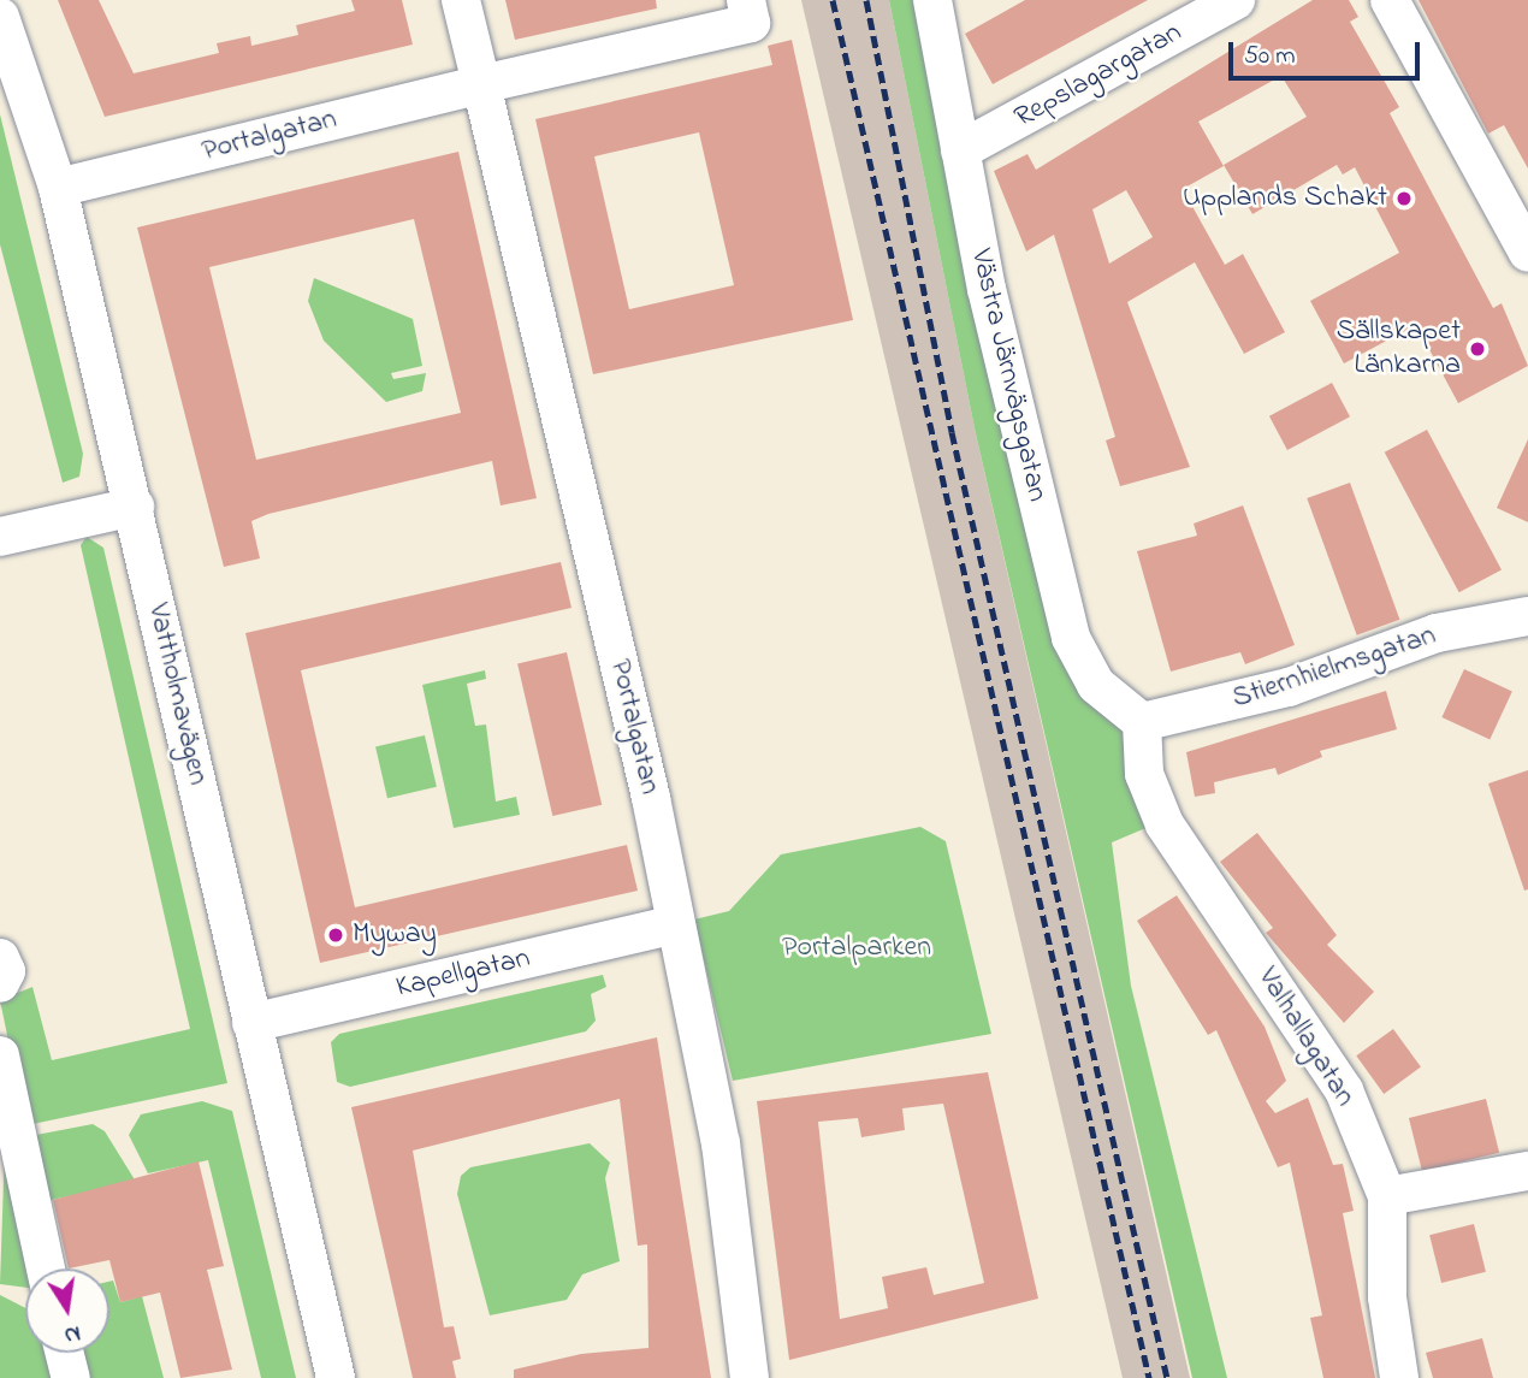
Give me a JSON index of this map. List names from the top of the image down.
{
  "streets": {
    "street": [
      "Repslagargatan",
      "Portalgatan",
      "Västra Järnvägsgatan",
      "Stiernhielmsgatan",
      "Vattholmavägen",
      "Kapellgatan",
      "Valhallagatan"
    ]
  },
  "crossings": [
    ["Repslagargatan", "Västra Järnvägsgatan"],
    ["Portalgatan", "Vattholmavägen"],
    ["Portalgatan", "Kapellgatan"],
    ["Västra Järnvägsgatan", "Stiernhielmsgatan"],
    ["Västra Järnvägsgatan", "Valhallagatan"],
    ["Stiernhielmsgatan", "Valhallagatan"],
    ["Vattholmavägen", "Kapellgatan"]
  ],
  "parks": ["Portalparken"],
  "places": ["Upplands Schakt", "Sällskapet Länkarna", "Myway"],
  "scale_bar": "50 m",
  "north": "bottom"
}
